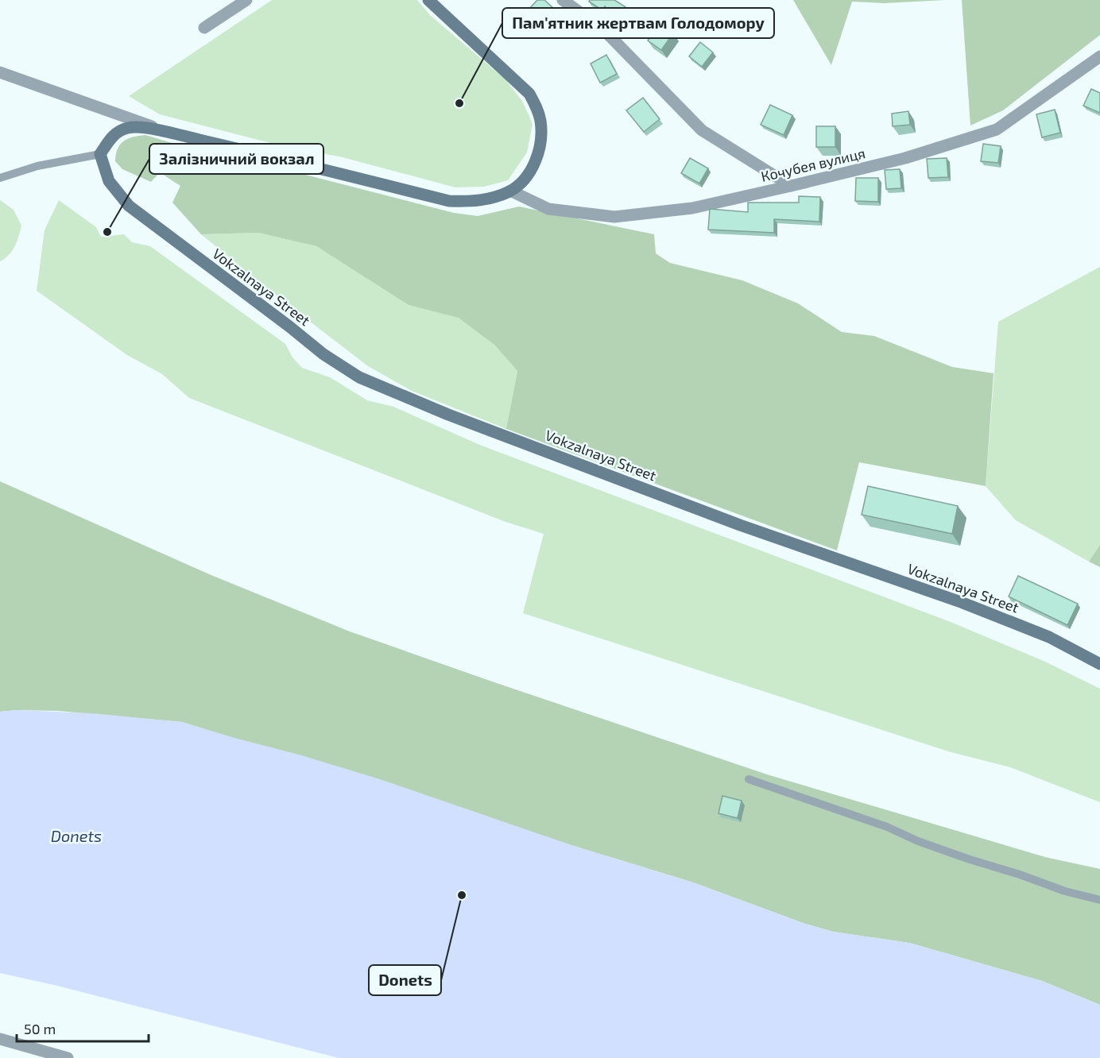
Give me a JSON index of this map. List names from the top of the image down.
{
  "streets": {
    "main road": ["Vokzalnaya Street"],
    "street": ["Кочубея вулиця"]
  },
  "water": ["Donets"],
  "places": ["Пам'ятник жертвам Голодомору", "Залізничний вокзал", "Donets"],
  "scale_bar": "50 m"
}
